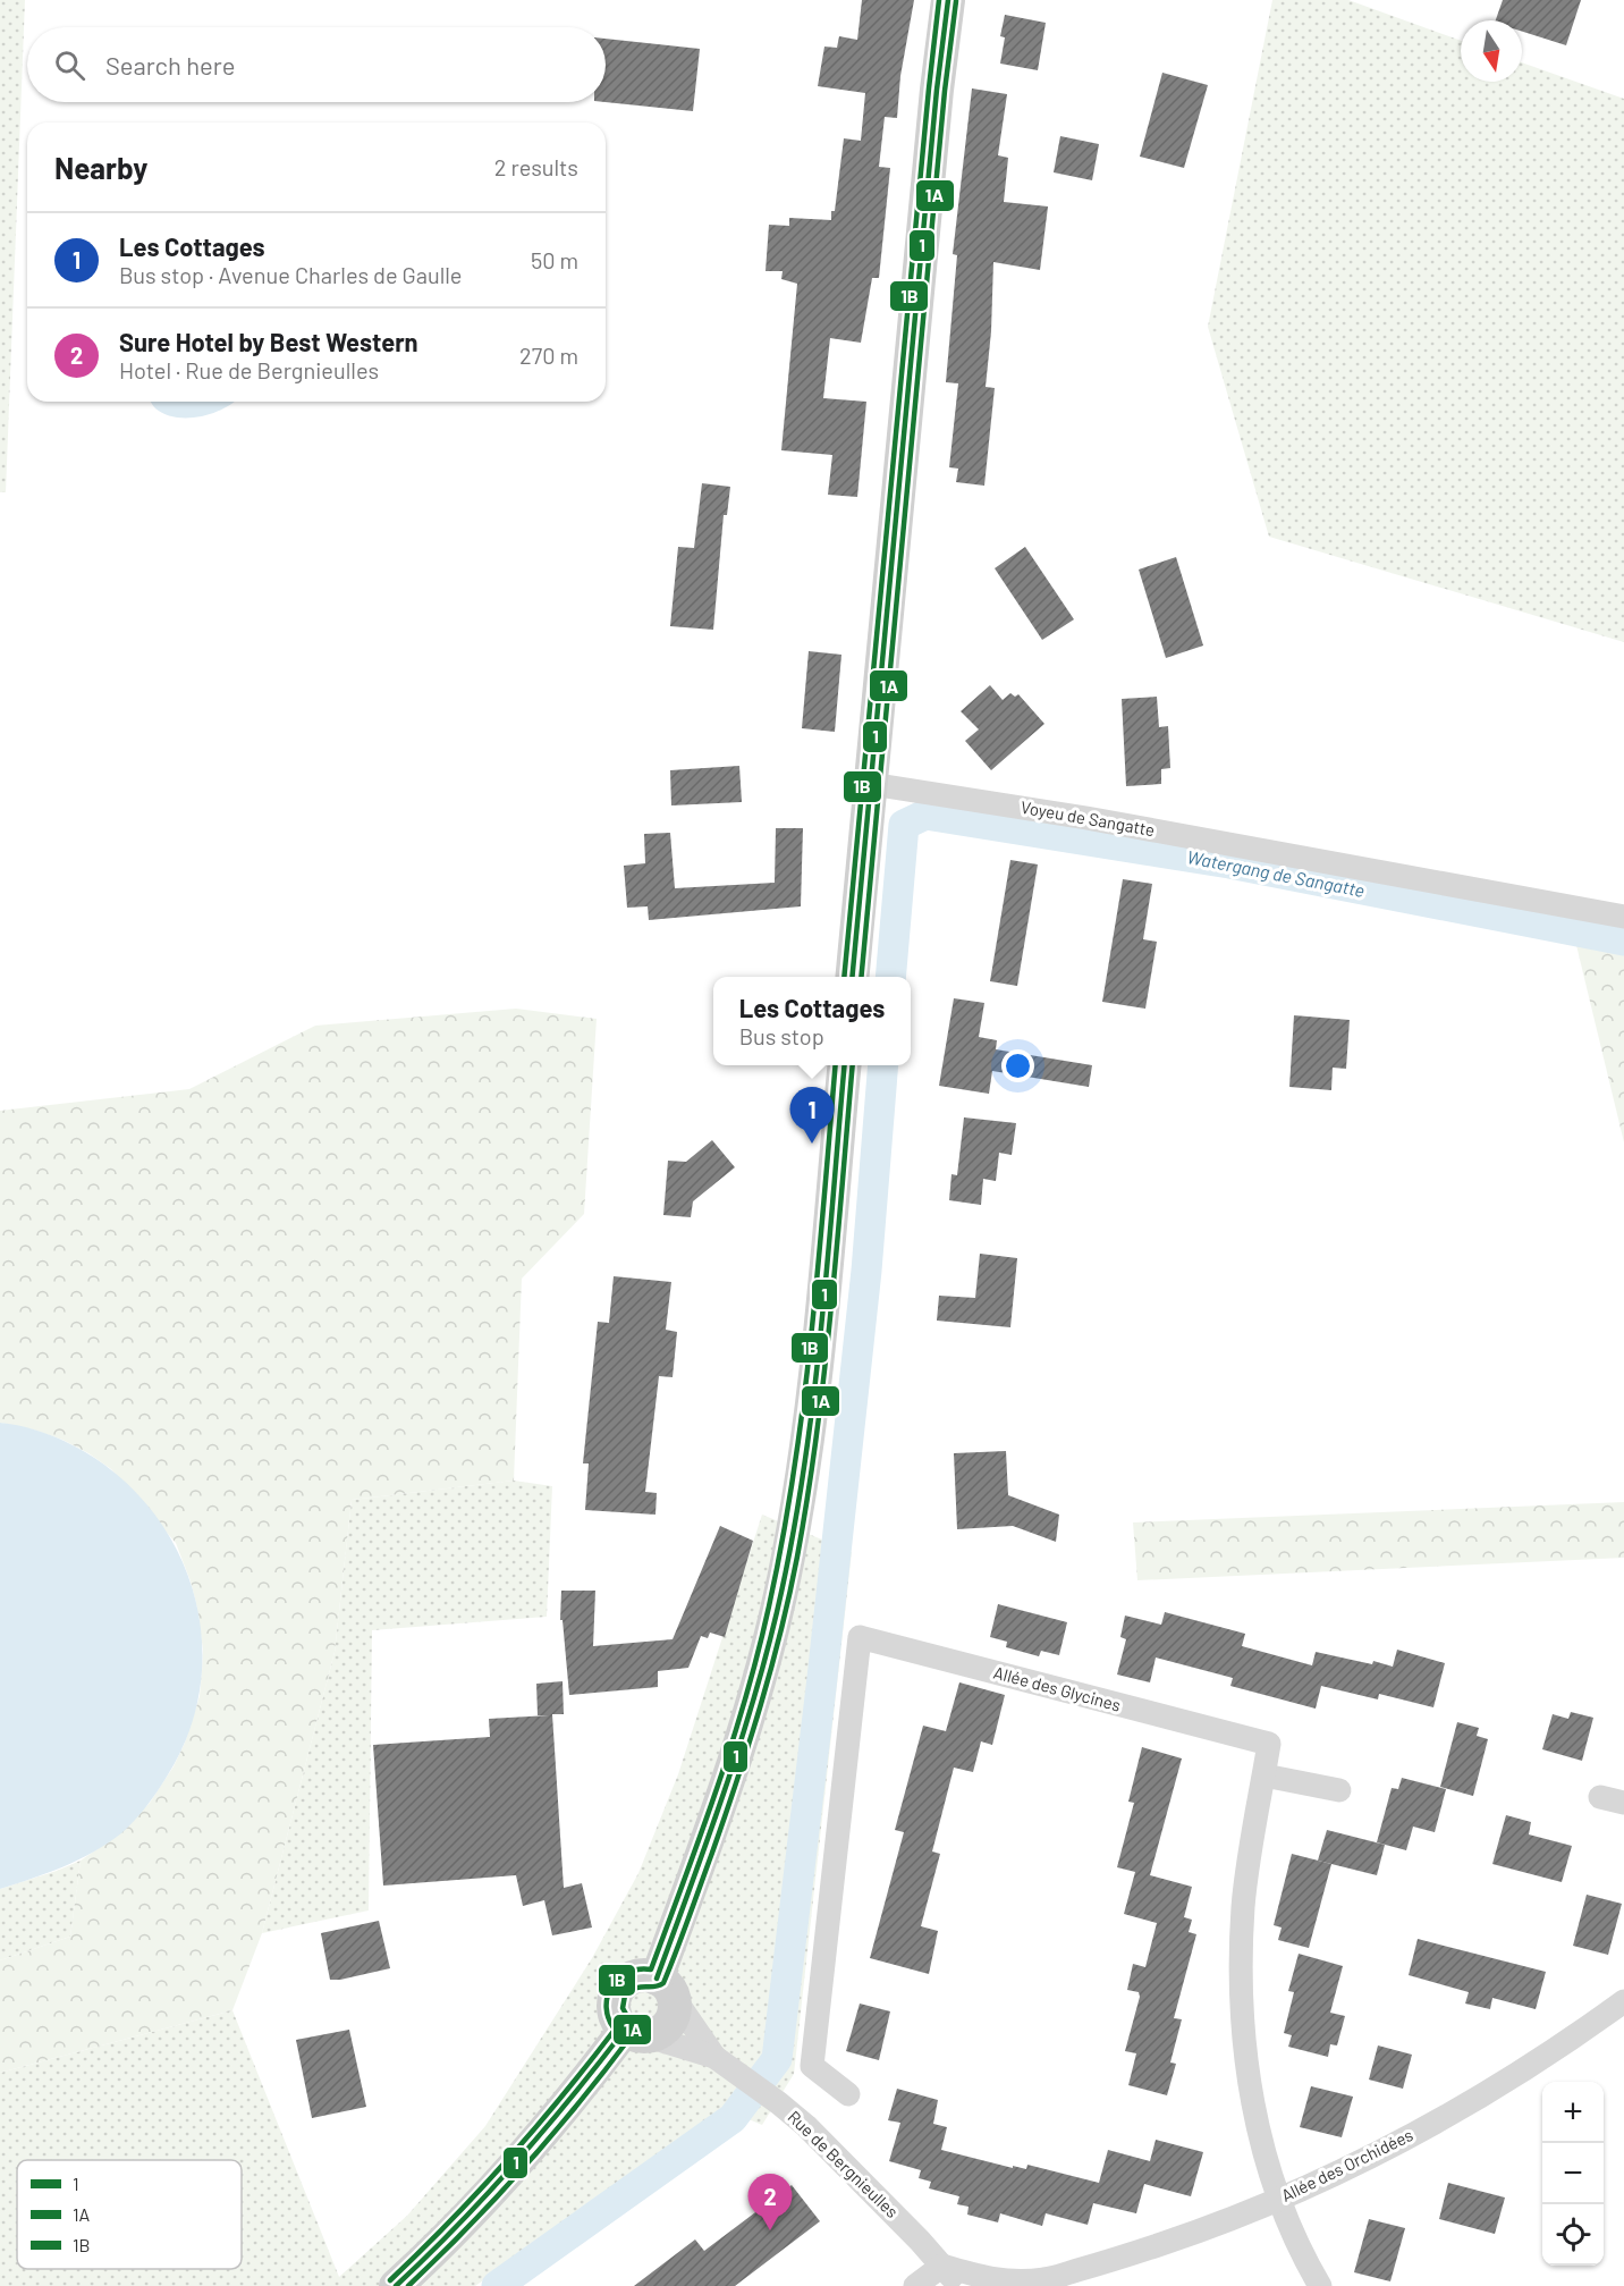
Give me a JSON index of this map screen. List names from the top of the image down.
{
  "streets": {
    "street": [
      "Voyeu de Sangatte",
      "Allée des Glycines",
      "Rue de Bergnieulles",
      "Allée des Orchidées"
    ]
  },
  "crossings": [
    ["Allée des Glycines", "Allée des Orchidées"],
    ["Rue de Bergnieulles", "Allée des Orchidées"]
  ],
  "water": ["Watergang de Sangatte"],
  "lines": ["transit line 1", "transit line 1B", "transit line 1A"],
  "legend": ["1", "1A", "1B"],
  "north": "bottom",
  "page": {
    "search": "Search here",
    "heading": ["Nearby", "2 results"],
    "list": [
      {
        "mark": "1",
        "name": "Les Cottages",
        "note": "Bus stop · Avenue Charles de Gaulle",
        "value": "50 m"
      },
      {
        "mark": "2",
        "name": "Sure Hotel by Best Western",
        "note": "Hotel · Rue de Bergnieulles",
        "value": "270 m"
      }
    ],
    "popup": ["Les Cottages", "Bus stop"],
    "pins": ["1", "2"],
    "map_buttons": ["+", "−"]
  }
}
